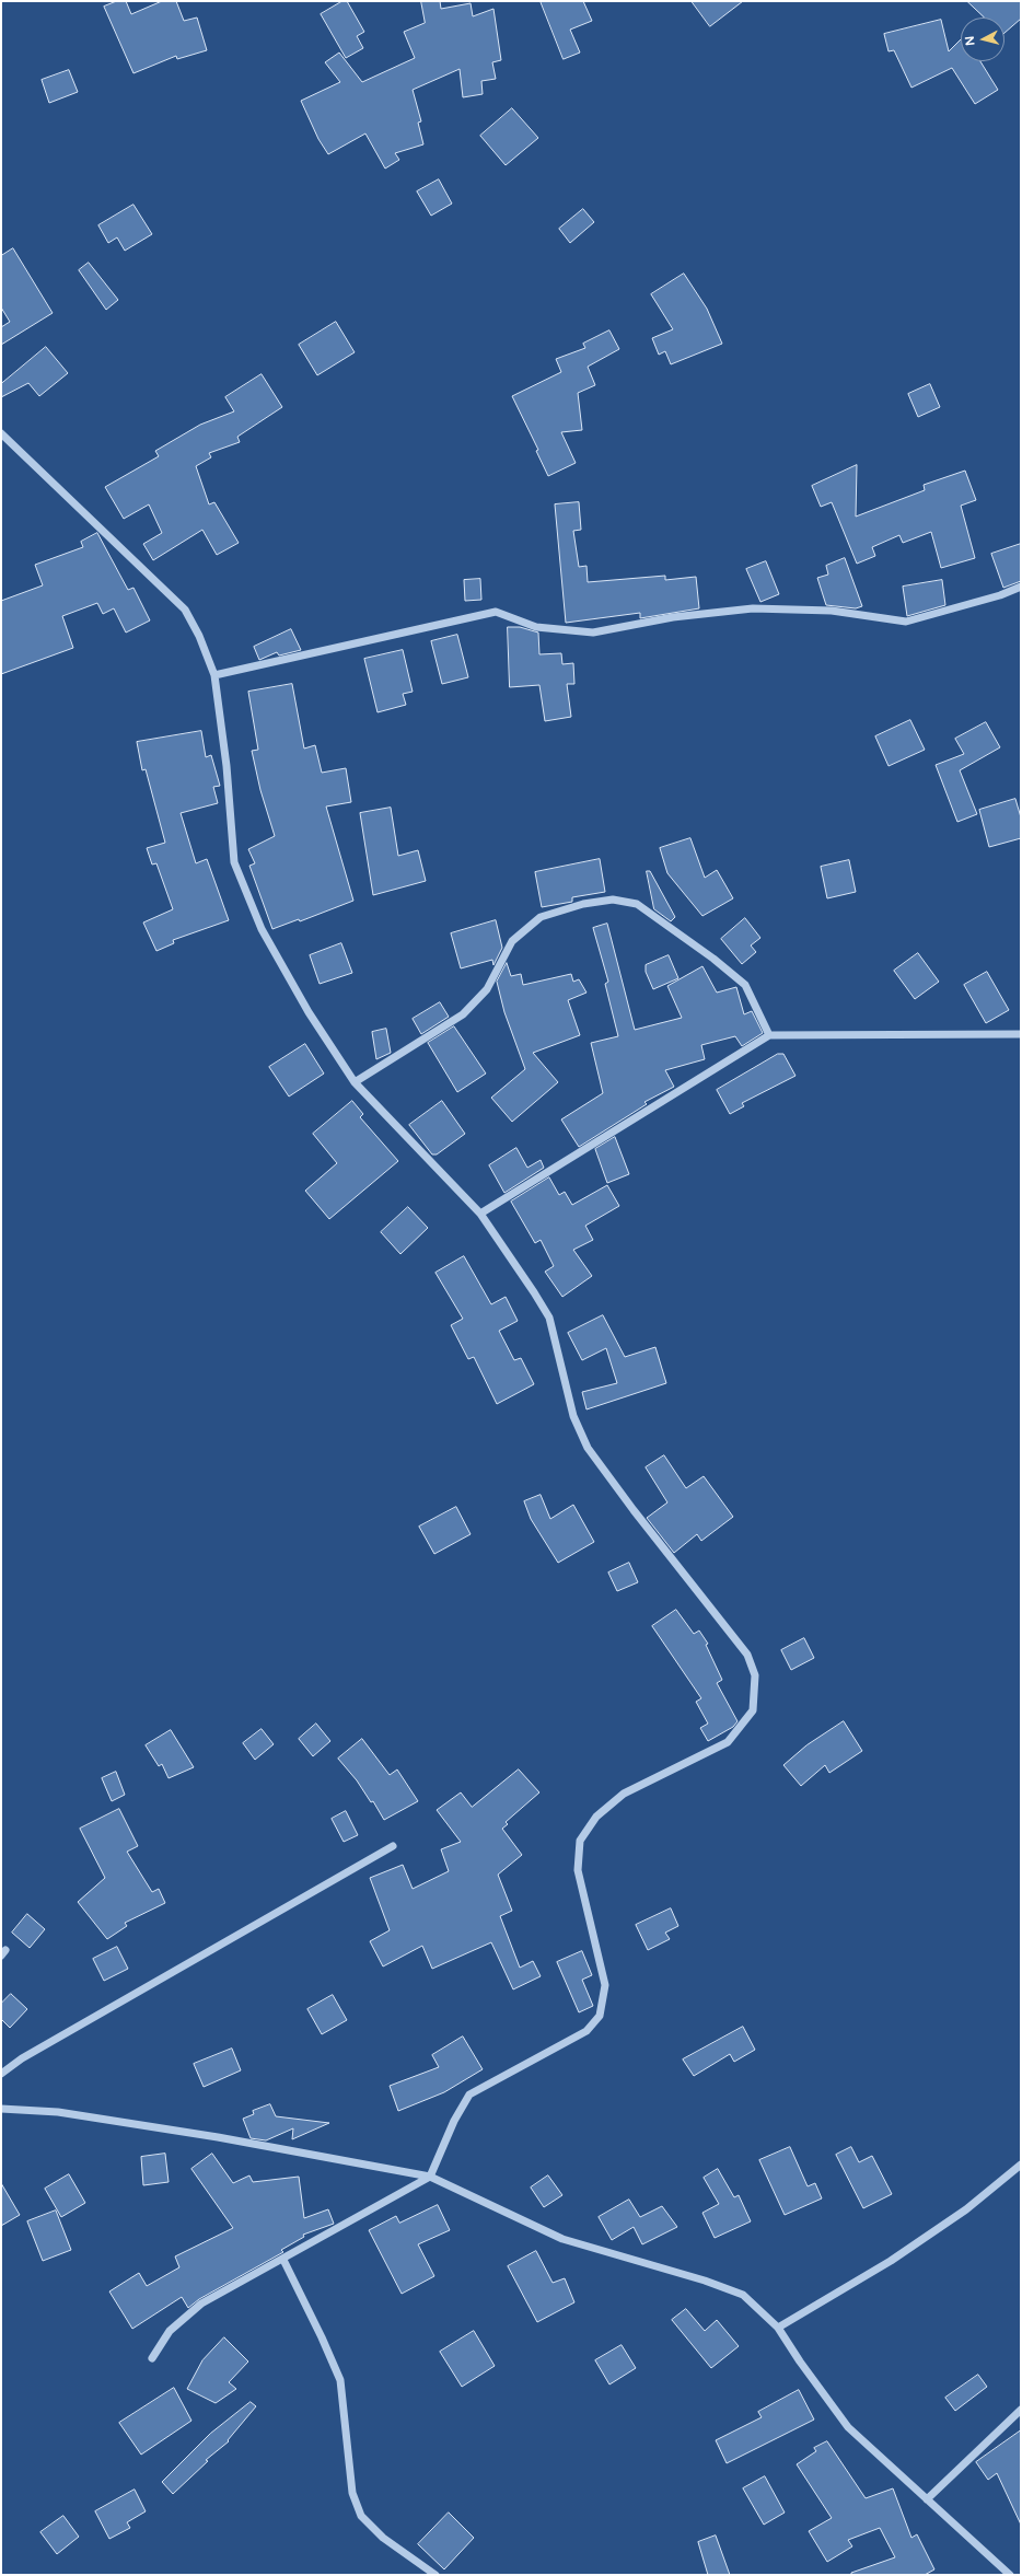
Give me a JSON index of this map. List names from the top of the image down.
{
  "north": "left"
}
